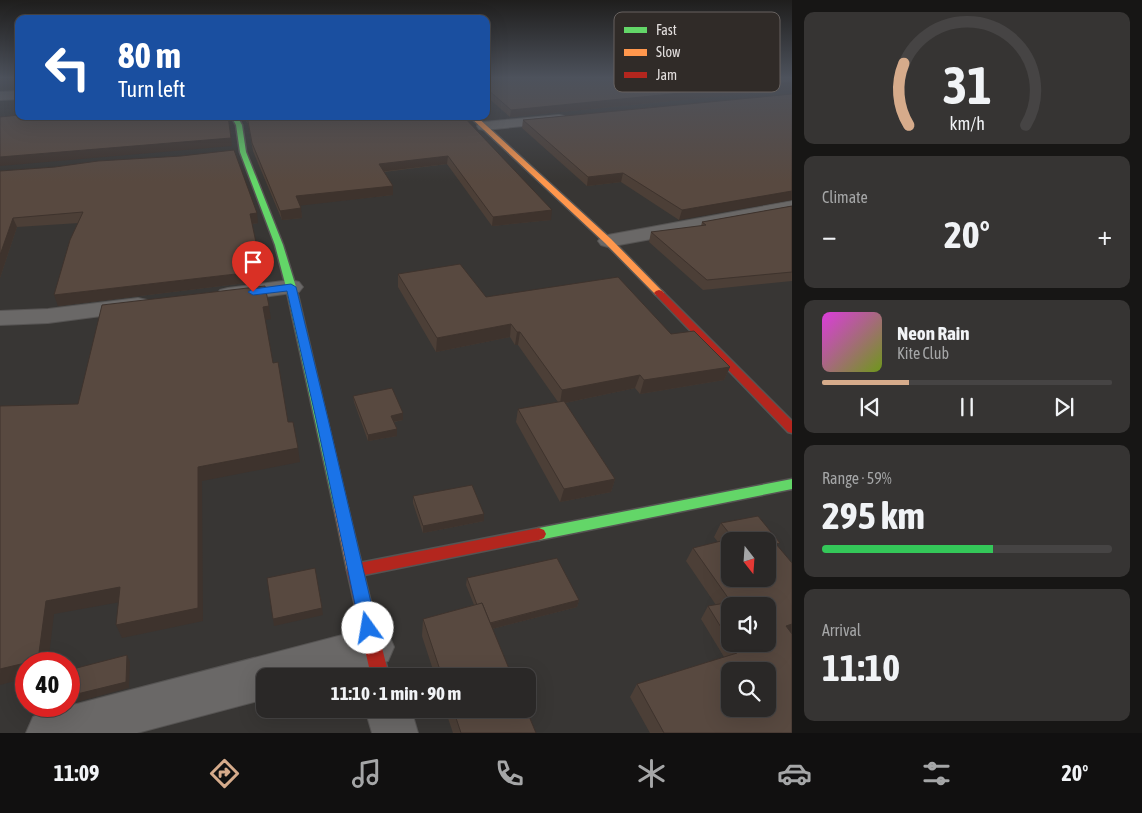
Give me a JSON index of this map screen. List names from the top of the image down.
{
  "legend": ["Fast", "Slow", "Jam"],
  "north": "bottom",
  "page": {
    "turn": ["80 m", "Turn left"],
    "tile": [
      "Climate",
      ["Range · 59%", "295 km"],
      ["Arrival", "11:10"]
    ],
    "heat": ["−", "20°", "+"],
    "song": ["Neon Rain", "Kite Club"],
    "limit": "40",
    "trip": "11:10 · 1 min · 90 m",
    "tabs": ["11:09", "20°"],
    "gauge": ["31", "km/h"]
  }
}
